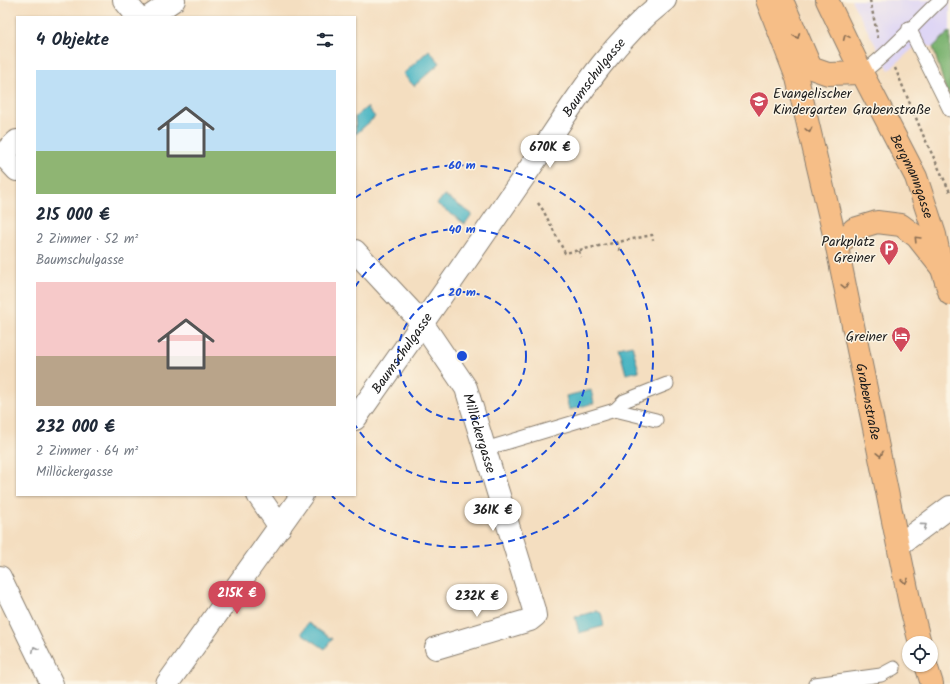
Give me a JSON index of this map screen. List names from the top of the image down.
{
  "streets": {
    "main road": ["Bergmanngasse", "Grabenstraße"],
    "street": ["Baumschulgasse", "Millöckergasse"]
  },
  "crossings": [
    ["Baumschulgasse", "Millöckergasse"]
  ],
  "one_way": ["Grabenstraße"],
  "places": {
    "school or university": ["Evangelischer Kindergarten Grabenstraße"],
    "parking": ["Parkplatz Greiner"],
    "hotel": ["Greiner"]
  },
  "page": {
    "heading": "4 Objekte",
    "list": [
      {
        "name": "215 000 €",
        "note": "2 Zimmer · 52 m² · Baumschulgasse"
      },
      {
        "name": "232 000 €",
        "note": "2 Zimmer · 64 m² · Millöckergasse"
      }
    ],
    "price": [
      "670K €",
      "361K €",
      "215K €",
      "232K €"
    ]
  },
  "rings": ["60 m", "40 m", "20 m"]
}
